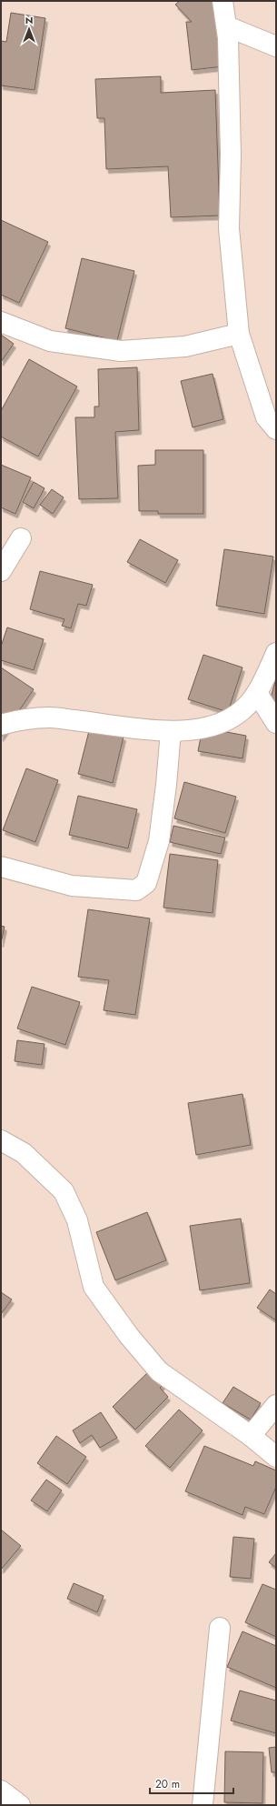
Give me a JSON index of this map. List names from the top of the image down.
{
  "scale_bar": "20 m",
  "north": "top"
}
